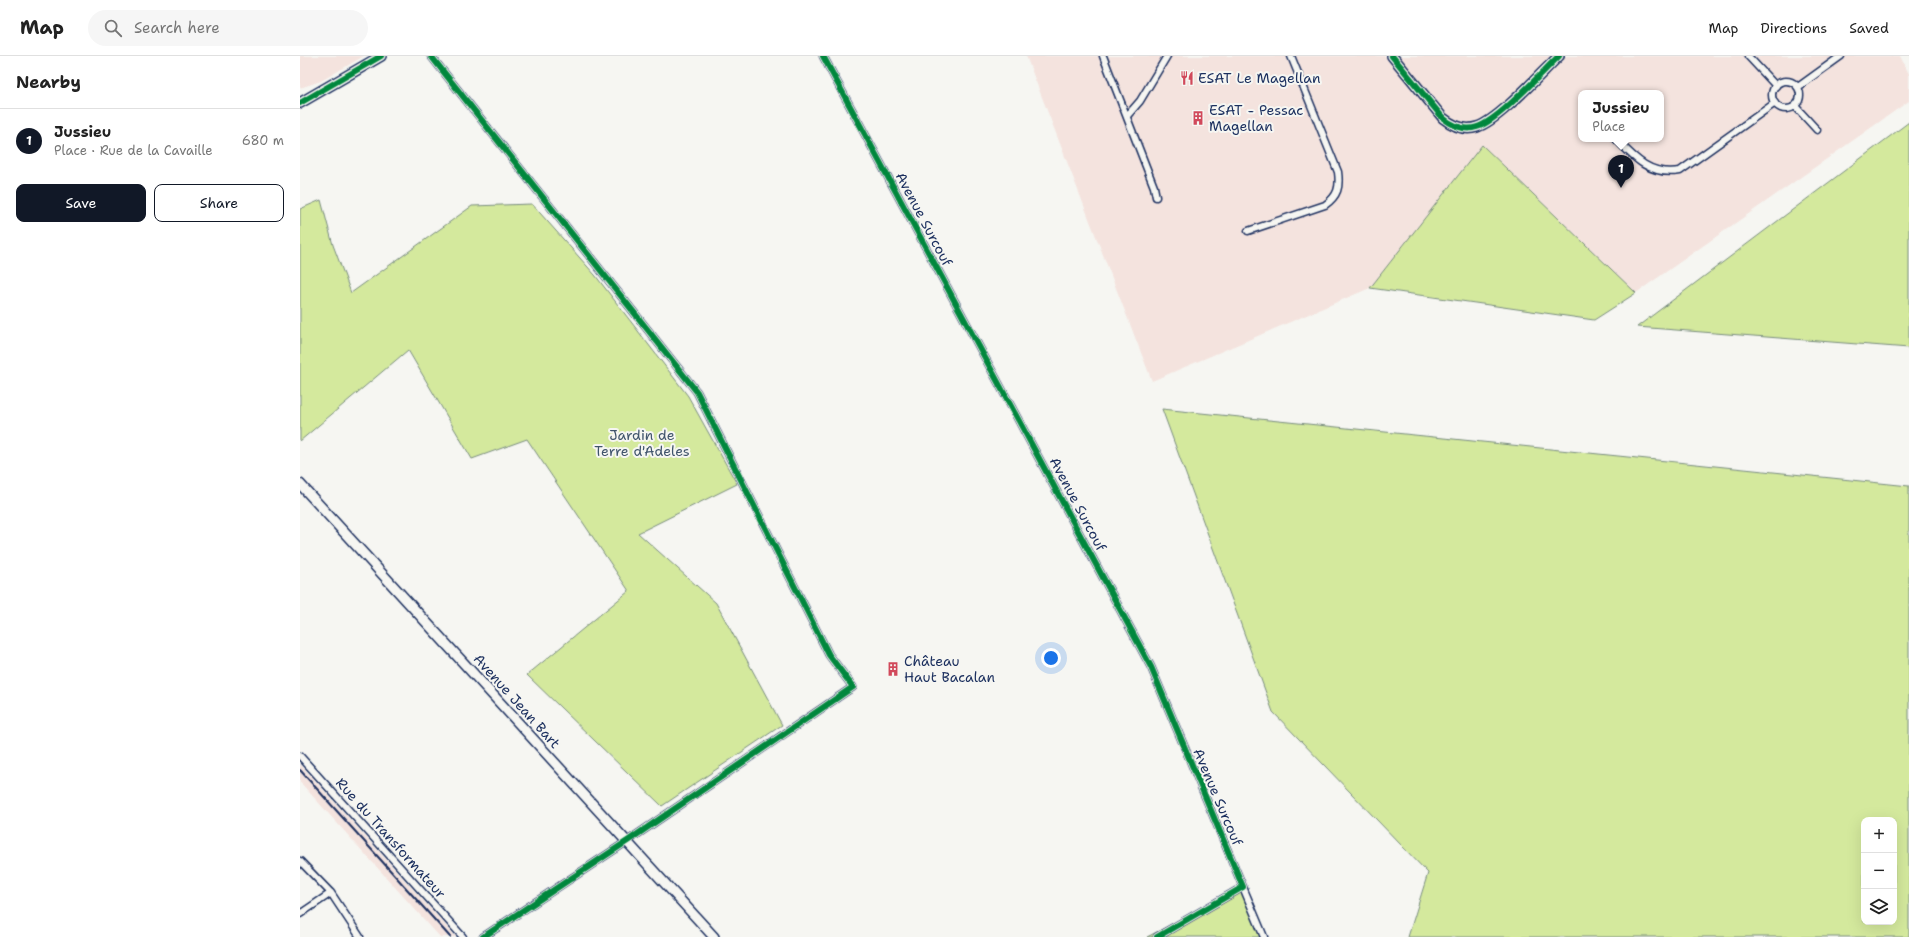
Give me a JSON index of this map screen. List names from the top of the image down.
{
  "streets": {
    "street": ["Avenue Surcouf", "Avenue Jean Bart", "Rue du Transformateur"]
  },
  "parks": ["Jardin de Terre d'Adeles"],
  "places": {
    "restaurant": ["ESAT Le Magellan"],
    "building": ["ESAT - Pessac Magellan", "Château Haut Bacalan"]
  },
  "page": {
    "header": "Map",
    "search": "Search here",
    "nav": ["Map", "Directions", "Saved"],
    "heading": "Nearby",
    "popup": ["Jussieu", "Place"],
    "list": [
      {
        "mark": "1",
        "name": "Jussieu",
        "note": "Place · Rue de la Cavaille",
        "value": "680 m"
      }
    ],
    "pins": "1",
    "buttons": ["Save", "Share"],
    "map_buttons": ["+", "−"]
  }
}
